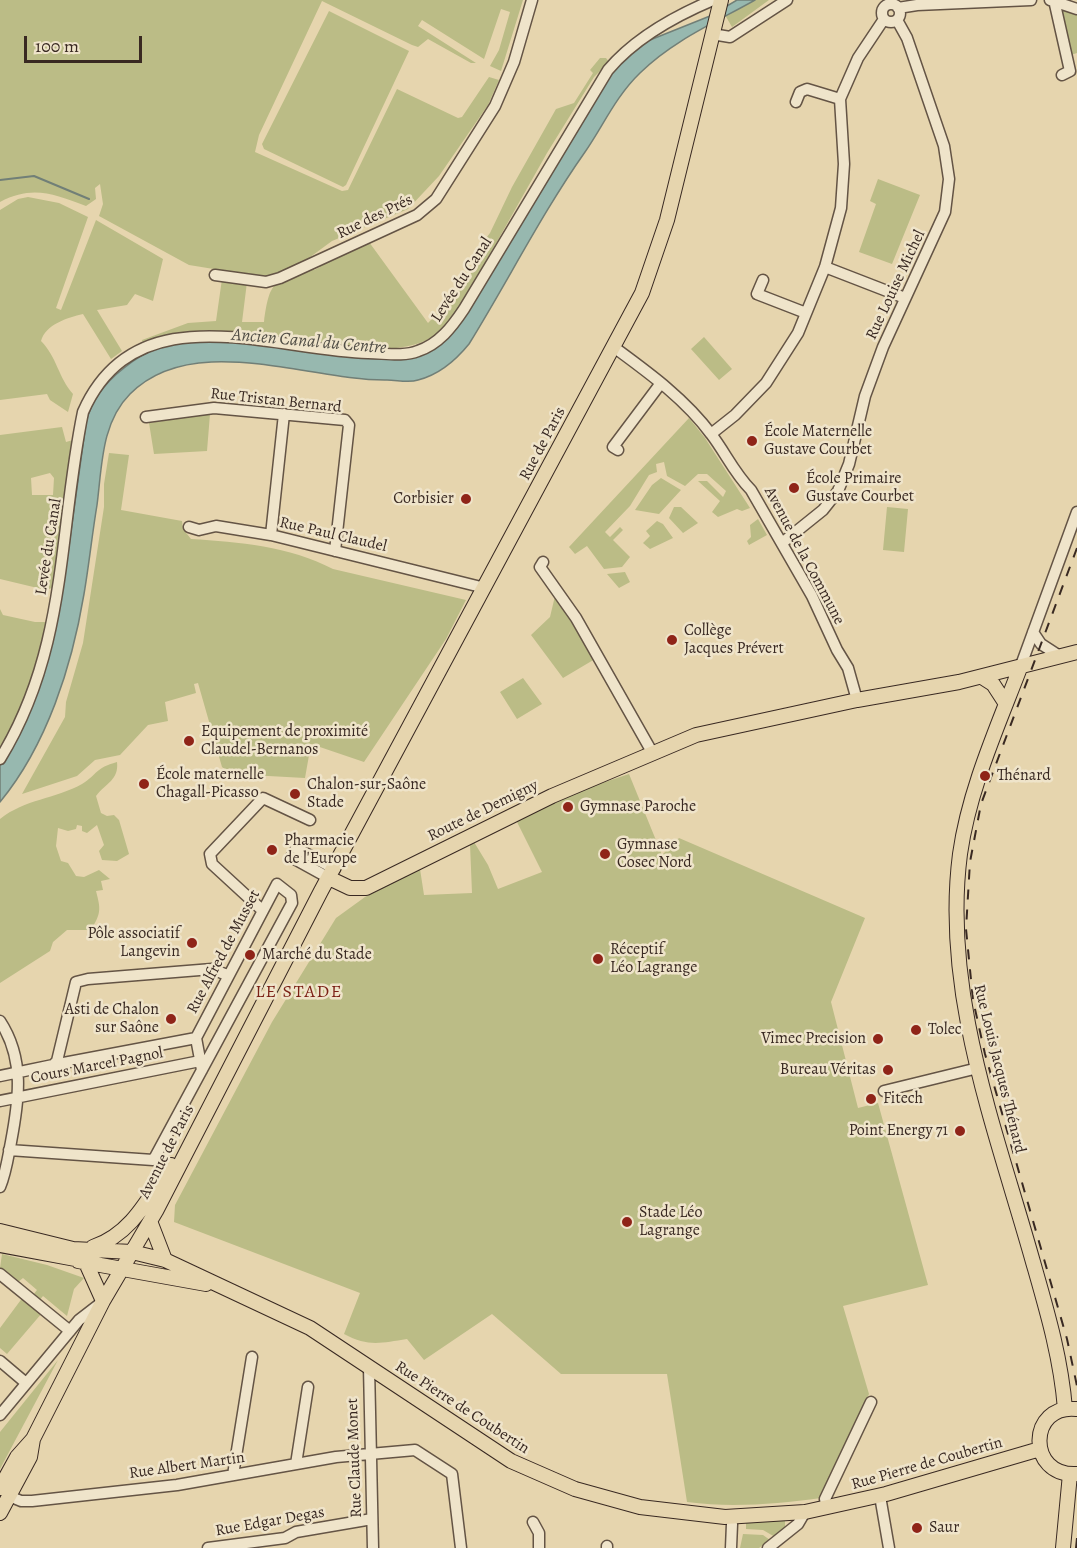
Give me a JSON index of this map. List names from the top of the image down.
{
  "streets": {
    "main road": [
      "Rue de Paris",
      "Route de Demigny",
      "Rue Louis Jacques Thénard",
      "Avenue de Paris",
      "Rue Pierre de Coubertin"
    ],
    "street": [
      "Rue des Prés",
      "Levée du Canal",
      "Rue Louise Michel",
      "Rue Tristan Bernard",
      "Rue Paul Claudel",
      "Avenue de la Commune",
      "Rue Alfred de Musset",
      "Cours Marcel Pagnol",
      "Rue Claude Monet",
      "Rue Albert Martin",
      "Rue Edgar Degas"
    ]
  },
  "crossings": [
    ["Levée du Canal", "Rue de Paris"],
    ["Rue Louise Michel", "Avenue de la Commune"],
    ["Rue Tristan Bernard", "Rue Paul Claudel"],
    ["Rue de Paris", "Rue Paul Claudel"],
    ["Rue de Paris", "Avenue de la Commune"],
    ["Rue de Paris", "Route de Demigny"],
    ["Rue de Paris", "Avenue de Paris"],
    ["Avenue de la Commune", "Route de Demigny"],
    ["Route de Demigny", "Rue Louis Jacques Thénard"],
    ["Route de Demigny", "Avenue de Paris"],
    ["Rue Alfred de Musset", "Cours Marcel Pagnol"],
    ["Avenue de Paris", "Rue Pierre de Coubertin"],
    ["Avenue de Paris", "Rue Albert Martin"],
    ["Rue Pierre de Coubertin", "Rue Claude Monet"],
    ["Rue Claude Monet", "Rue Albert Martin"],
    ["Rue Claude Monet", "Rue Edgar Degas"]
  ],
  "districts": ["LE STADE"],
  "water": ["Ancien Canal du Centre"],
  "places": [
    "École Maternelle Gustave Courbet",
    "École Primaire Gustave Courbet",
    "Corbisier",
    "Collège Jacques Prévert",
    "Equipement de proximité Claudel-Bernanos",
    "Thénard",
    "École maternelle Chagall-Picasso",
    "Chalon-sur-Saône Stade",
    "Gymnase Paroche",
    "Pharmacie de l'Europe",
    "Gymnase Cosec Nord",
    "Pôle associatif Langevin",
    "Marché du Stade",
    "Réceptif Léo Lagrange",
    "Asti de Chalon sur Saône",
    "Tolec",
    "Vimec Precision",
    "Bureau Véritas",
    "Fitech",
    "Point Energy 71",
    "Stade Léo Lagrange",
    "Saur"
  ],
  "scale_bar": "100 m"
}
